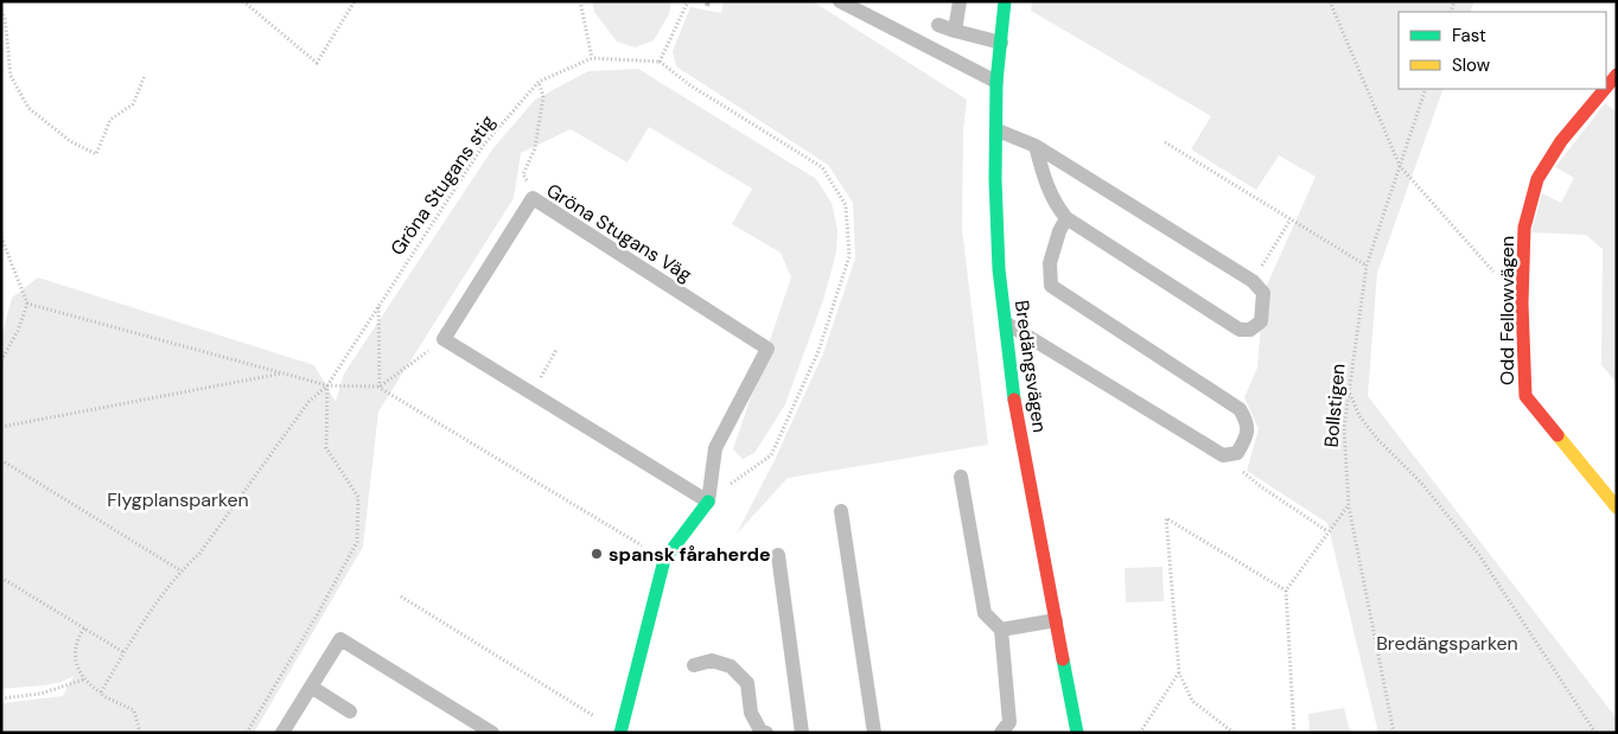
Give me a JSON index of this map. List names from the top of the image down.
{
  "streets": {
    "street": ["Gröna Stugans Väg", "Odd Fellowvägen", "Bredängsvägen"],
    "path": ["Gröna Stugans stig", "Bollstigen"]
  },
  "parks": ["Flygplansparken", "Bredängsparken"],
  "places": ["spansk fåraherde"],
  "legend": ["Fast", "Slow"]
}
